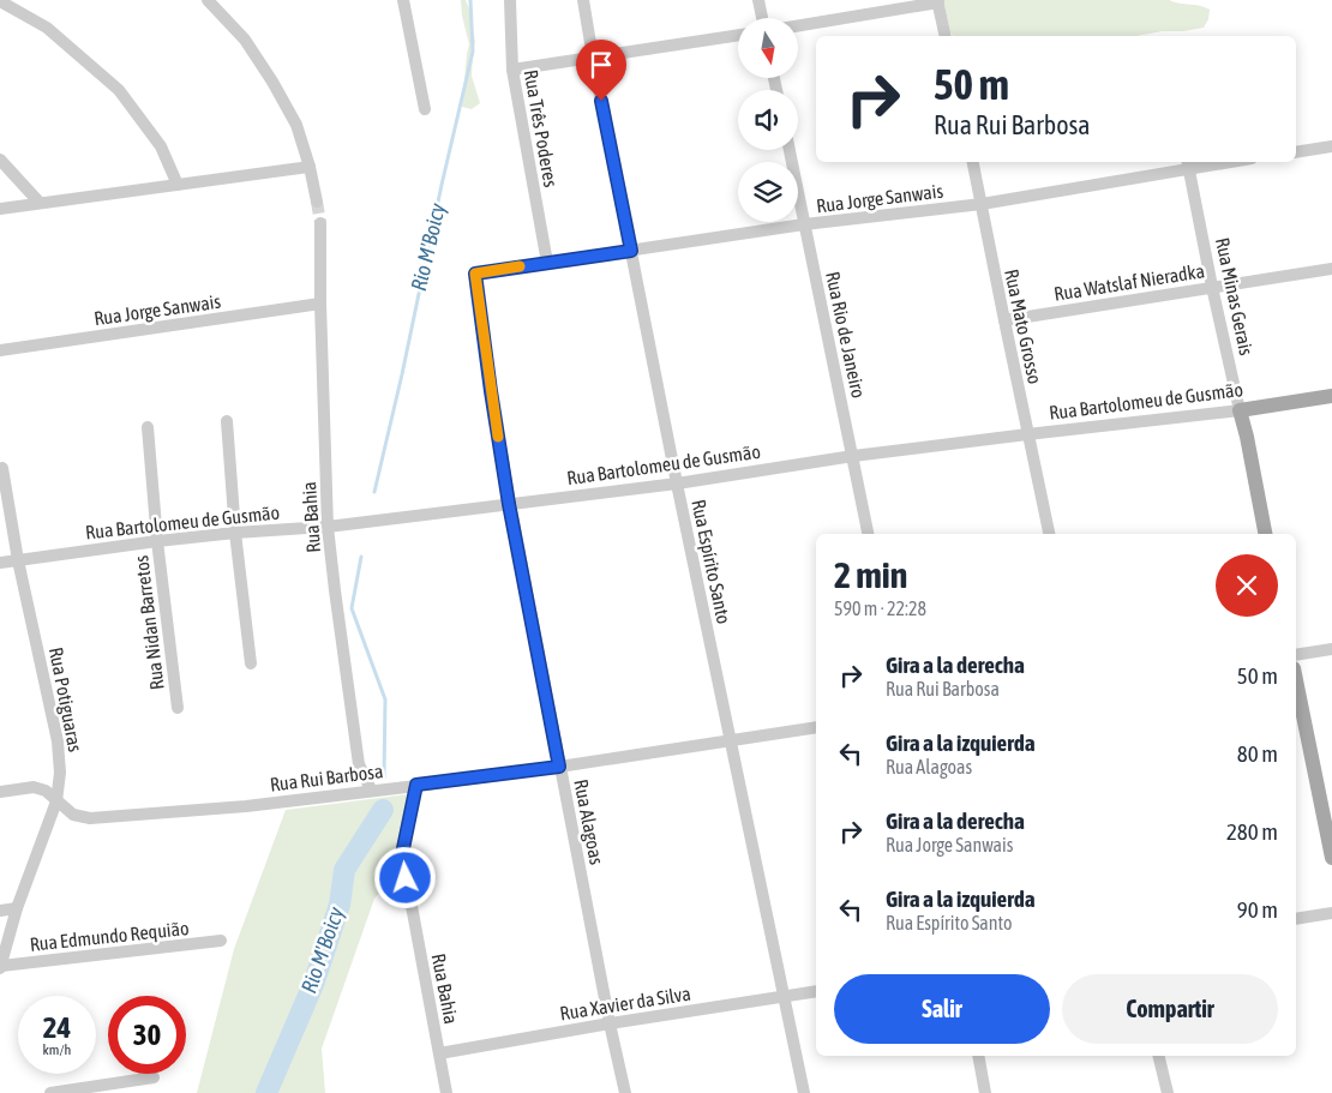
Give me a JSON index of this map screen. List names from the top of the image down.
{
  "streets": {
    "main road": ["Rua Minas Gerais", "Rua Bartolomeu de Gusmão"],
    "street": [
      "Rua Três Poderes",
      "Rua Jorge Sanwais",
      "Rua Watslaf Nieradka",
      "Rua Mato Grosso",
      "Rua Rio de Janeiro",
      "Rua Bahia",
      "Rua Espírito Santo",
      "Rua Nidan Barretos",
      "Rua Potiguaras",
      "Rua Rui Barbosa",
      "Rua Alagoas",
      "Rua Edmundo Requião",
      "Rua Xavier da Silva"
    ]
  },
  "crossings": [
    ["Rua Três Poderes", "Rua Jorge Sanwais"],
    ["Rua Jorge Sanwais", "Rua Minas Gerais"],
    ["Rua Jorge Sanwais", "Rua Mato Grosso"],
    ["Rua Jorge Sanwais", "Rua Rio de Janeiro"],
    ["Rua Jorge Sanwais", "Rua Bahia"],
    ["Rua Jorge Sanwais", "Rua Espírito Santo"],
    ["Rua Jorge Sanwais", "Rua Alagoas"],
    ["Rua Watslaf Nieradka", "Rua Minas Gerais"],
    ["Rua Watslaf Nieradka", "Rua Mato Grosso"],
    ["Rua Minas Gerais", "Rua Bartolomeu de Gusmão"],
    ["Rua Mato Grosso", "Rua Bartolomeu de Gusmão"],
    ["Rua Rio de Janeiro", "Rua Bartolomeu de Gusmão"],
    ["Rua Bartolomeu de Gusmão", "Rua Bahia"],
    ["Rua Bartolomeu de Gusmão", "Rua Espírito Santo"],
    ["Rua Bartolomeu de Gusmão", "Rua Nidan Barretos"],
    ["Rua Bartolomeu de Gusmão", "Rua Potiguaras"],
    ["Rua Bartolomeu de Gusmão", "Rua Alagoas"],
    ["Rua Bahia", "Rua Rui Barbosa"],
    ["Rua Bahia", "Rua Xavier da Silva"],
    ["Rua Espírito Santo", "Rua Rui Barbosa"],
    ["Rua Espírito Santo", "Rua Xavier da Silva"],
    ["Rua Potiguaras", "Rua Rui Barbosa"],
    ["Rua Potiguaras", "Rua Edmundo Requião"],
    ["Rua Rui Barbosa", "Rua Alagoas"],
    ["Rua Alagoas", "Rua Xavier da Silva"]
  ],
  "water": ["Rio M'Boicy"],
  "north": "bottom",
  "page": {
    "turn": ["50 m", "Rua Rui Barbosa"],
    "heading": ["2 min", "590 m · 22:28"],
    "list": [
      {
        "name": "Gira a la derecha",
        "note": "Rua Rui Barbosa",
        "value": "50 m"
      },
      {
        "name": "Gira a la izquierda",
        "note": "Rua Alagoas",
        "value": "80 m"
      },
      {
        "name": "Gira a la derecha",
        "note": "Rua Jorge Sanwais",
        "value": "280 m"
      },
      {
        "name": "Gira a la izquierda",
        "note": "Rua Espírito Santo",
        "value": "90 m"
      }
    ],
    "buttons": ["Salir", "Compartir"],
    "speed": "24 km/h",
    "limit": "30"
  }
}
